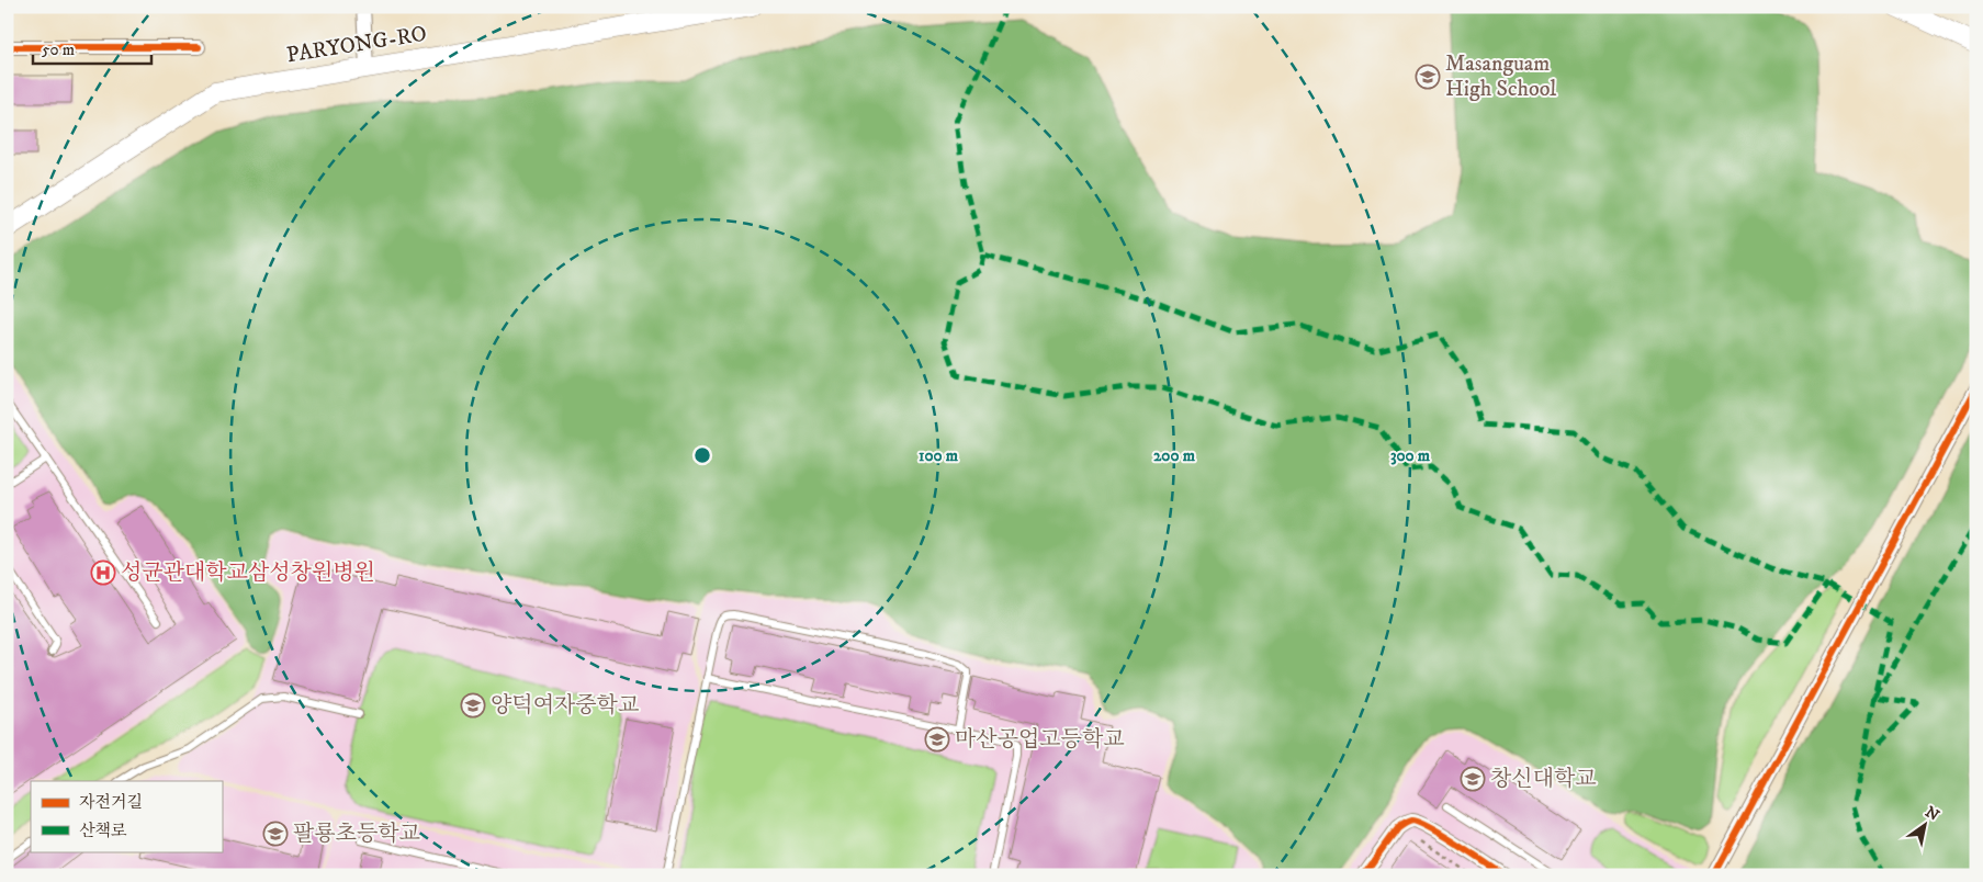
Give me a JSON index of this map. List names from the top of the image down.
{
  "streets": {
    "main road": ["PARYONG-RO"]
  },
  "places": {
    "school or university": [
      "Masanguam High School",
      "양덕여자중학교",
      "마산공업고등학교",
      "창신대학교",
      "팔룡초등학교"
    ],
    "hospital": ["성균관대학교삼성창원병원"]
  },
  "legend": ["자전거길", "산책로"],
  "scale_bar": "50 m",
  "north": "top right",
  "rings": ["100 m", "200 m", "300 m"]
}
